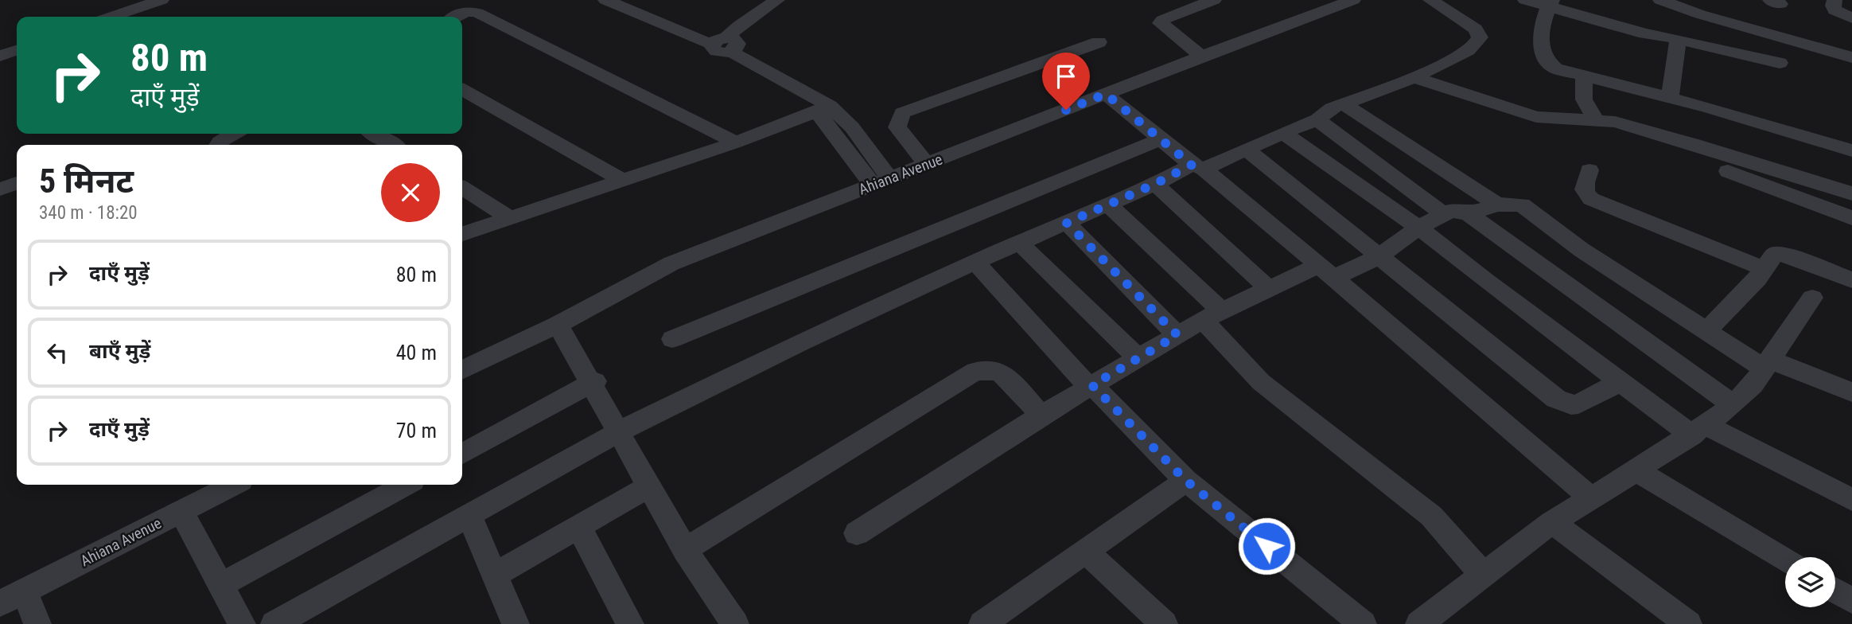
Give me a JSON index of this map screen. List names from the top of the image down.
{
  "streets": {
    "street": ["Ahiana Avenue"]
  },
  "page": {
    "turn": ["80 m", "दाएँ मुड़ें"],
    "heading": ["5 मिनट", "340 m · 18:20"],
    "list": [
      {
        "name": "दाएँ मुड़ें",
        "value": "80 m"
      },
      {
        "name": "बाएँ मुड़ें",
        "value": "40 m"
      },
      {
        "name": "दाएँ मुड़ें",
        "value": "70 m"
      }
    ]
  }
}
